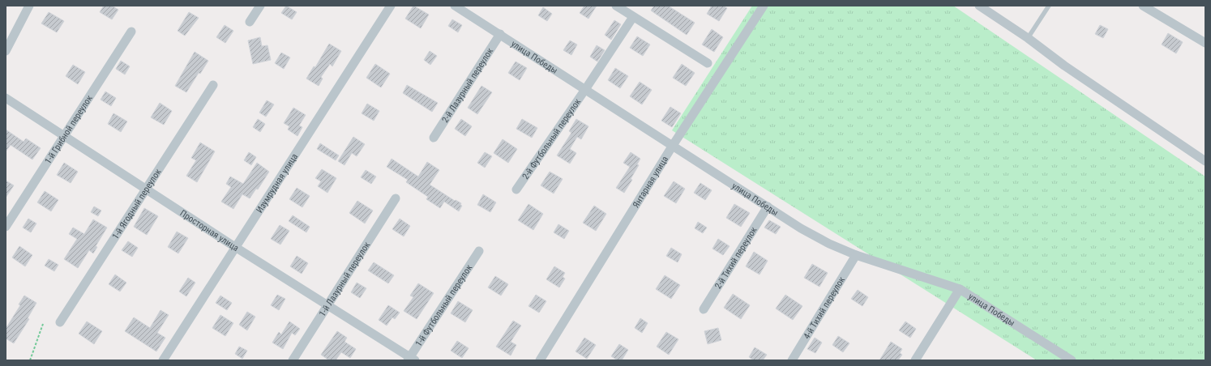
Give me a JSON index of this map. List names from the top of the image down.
{
  "streets": {
    "street": [
      "улица Победы",
      "2-й Лазурный переулок",
      "1-й Грибной переулок",
      "2-й Футбольный переулок",
      "Янтарная улица",
      "Изумрудная улица",
      "1-й Ягодный переулок",
      "Просторная улица",
      "2-й Тихий переулок",
      "1-й Лазурный переулок",
      "1-й Футбольный переулок",
      "4-й Тихий переулок"
    ]
  },
  "crossings": [
    ["улица Победы", "2-й Лазурный переулок"],
    ["улица Победы", "2-й Футбольный переулок"],
    ["улица Победы", "Янтарная улица"],
    ["улица Победы", "2-й Тихий переулок"],
    ["улица Победы", "4-й Тихий переулок"],
    ["1-й Грибной переулок", "Просторная улица"],
    ["Изумрудная улица", "Просторная улица"],
    ["1-й Ягодный переулок", "Просторная улица"],
    ["Просторная улица", "1-й Лазурный переулок"],
    ["Просторная улица", "1-й Футбольный переулок"]
  ]
}
